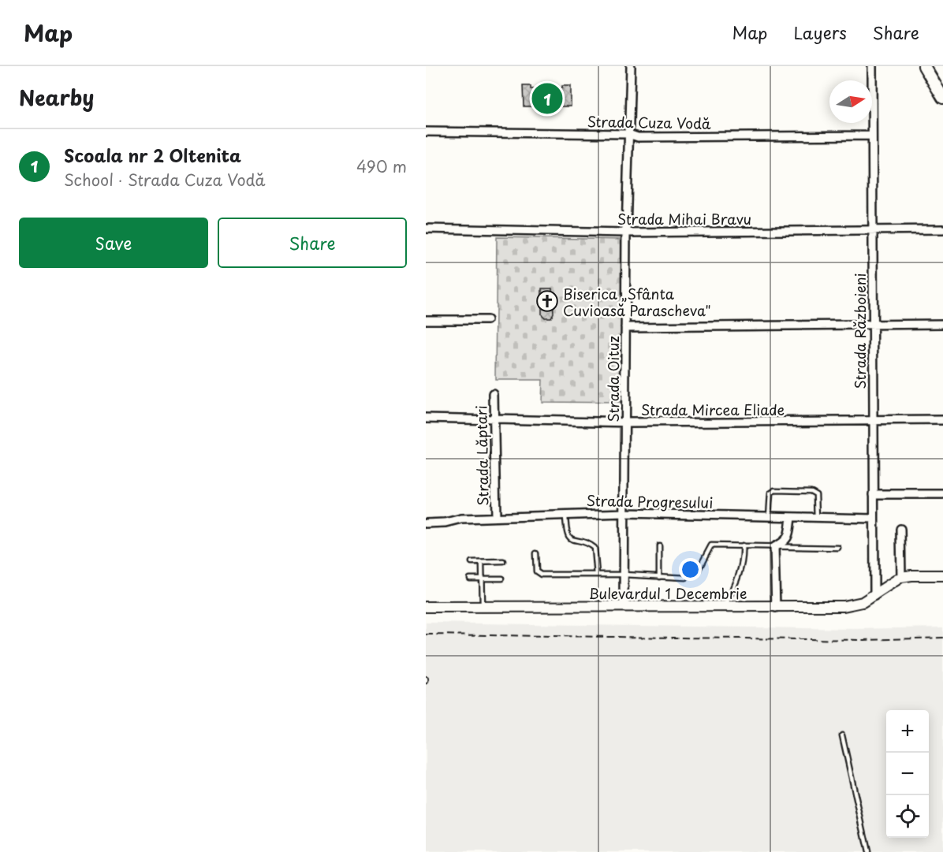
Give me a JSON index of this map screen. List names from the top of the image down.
{
  "streets": {
    "street": [
      "Strada Cuza Vodă",
      "Strada Mihai Bravu",
      "Strada Războieni",
      "Strada Oituz",
      "Strada Mircea Eliade",
      "Strada Lăptari",
      "Strada Progresului",
      "Bulevardul 1 Decembrie"
    ]
  },
  "crossings": [
    ["Strada Cuza Vodă", "Strada Războieni"],
    ["Strada Cuza Vodă", "Strada Oituz"],
    ["Strada Mihai Bravu", "Strada Războieni"],
    ["Strada Mihai Bravu", "Strada Oituz"],
    ["Strada Războieni", "Strada Mircea Eliade"],
    ["Strada Războieni", "Strada Progresului"],
    ["Strada Războieni", "Bulevardul 1 Decembrie"],
    ["Strada Oituz", "Strada Mircea Eliade"],
    ["Strada Oituz", "Strada Progresului"],
    ["Strada Oituz", "Bulevardul 1 Decembrie"],
    ["Strada Mircea Eliade", "Strada Lăptari"],
    ["Strada Lăptari", "Strada Progresului"]
  ],
  "places": {
    "church": ["Biserica „Sfânta Cuvioasă Parascheva\""]
  },
  "north": "right",
  "page": {
    "header": "Map",
    "nav": ["Map", "Layers", "Share"],
    "heading": "Nearby",
    "pins": "1",
    "list": [
      {
        "mark": "1",
        "name": "Scoala nr 2 Oltenita",
        "note": "School · Strada Cuza Vodă",
        "value": "490 m"
      }
    ],
    "buttons": ["Save", "Share"],
    "map_buttons": ["+", "−"]
  }
}
